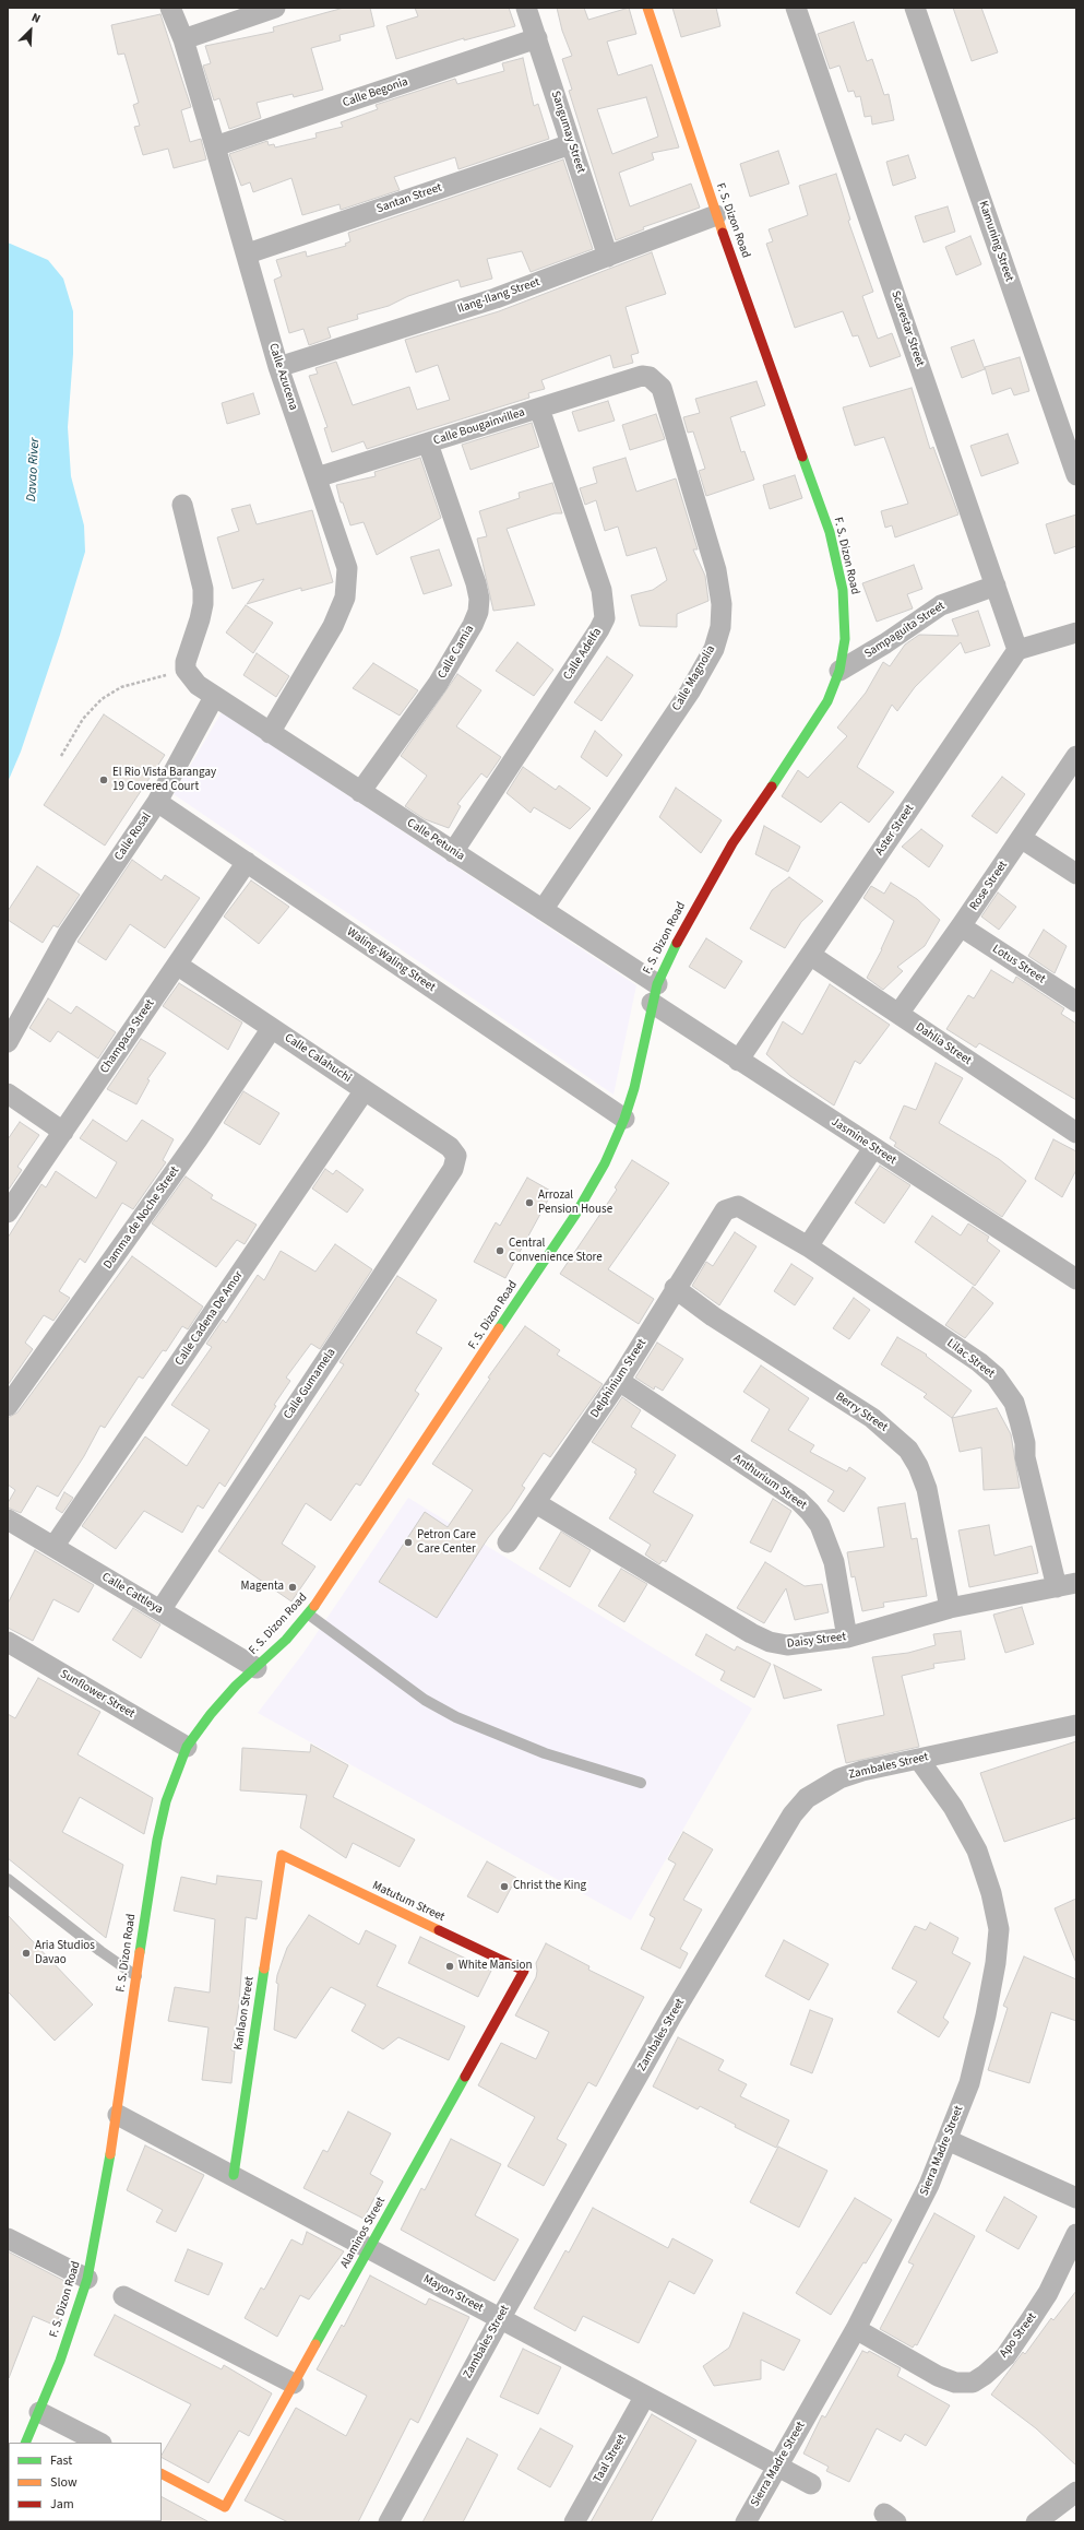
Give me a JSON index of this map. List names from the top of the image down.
{
  "streets": {
    "main road": [
      "F. S. Dizon Road",
      "Matutum Street",
      "Kanlaon Street",
      "Alaminos Street"
    ],
    "street": [
      "Calle Begonia",
      "Sangumay Street",
      "Santan Street",
      "Kamuning Street",
      "Ilang-Ilang Street",
      "Scarestar Street",
      "Calle Azucena",
      "Calle Bougainvillea",
      "Sampaguita Street",
      "Calle Camia",
      "Calle Adelfa",
      "Calle Magnolia",
      "Aster Street",
      "Calle Rosal",
      "Calle Petunia",
      "Rose Street",
      "Waling-Waling Street",
      "Lotus Street",
      "Champaca Street",
      "Dahlia Street",
      "Calle Calahuchi",
      "Jasmine Street",
      "Damma de Noche Street",
      "Calle Cadena De Amor",
      "Lilac Street",
      "Delphinium Street",
      "Calle Gumamela",
      "Berry Street",
      "Anthurium Street",
      "Calle Cattleya",
      "Daisy Street",
      "Sunflower Street",
      "Zambales Street",
      "Sierra Madre Street",
      "Mayon Street",
      "Apo Street",
      "Taal Street"
    ]
  },
  "crossings": [
    ["Calle Begonia", "Sangumay Street"],
    ["Calle Begonia", "Calle Azucena"],
    ["Sangumay Street", "Santan Street"],
    ["Sangumay Street", "Ilang-Ilang Street"],
    ["Santan Street", "Calle Azucena"],
    ["F. S. Dizon Road", "Ilang-Ilang Street"],
    ["F. S. Dizon Road", "Sampaguita Street"],
    ["F. S. Dizon Road", "Calle Petunia"],
    ["F. S. Dizon Road", "Waling-Waling Street"],
    ["F. S. Dizon Road", "Jasmine Street"],
    ["F. S. Dizon Road", "Calle Cattleya"],
    ["F. S. Dizon Road", "Sunflower Street"],
    ["F. S. Dizon Road", "Mayon Street"],
    ["Ilang-Ilang Street", "Calle Azucena"],
    ["Scarestar Street", "Sampaguita Street"],
    ["Scarestar Street", "Aster Street"],
    ["Calle Azucena", "Calle Bougainvillea"],
    ["Calle Azucena", "Calle Petunia"],
    ["Calle Bougainvillea", "Calle Camia"],
    ["Calle Bougainvillea", "Calle Adelfa"],
    ["Calle Bougainvillea", "Calle Magnolia"],
    ["Calle Camia", "Calle Petunia"],
    ["Calle Adelfa", "Calle Petunia"],
    ["Calle Magnolia", "Calle Petunia"],
    ["Aster Street", "Dahlia Street"],
    ["Aster Street", "Jasmine Street"],
    ["Calle Rosal", "Calle Petunia"],
    ["Calle Rosal", "Waling-Waling Street"],
    ["Calle Petunia", "Jasmine Street"],
    ["Rose Street", "Lotus Street"],
    ["Rose Street", "Dahlia Street"],
    ["Waling-Waling Street", "Champaca Street"],
    ["Champaca Street", "Calle Calahuchi"],
    ["Calle Calahuchi", "Damma de Noche Street"],
    ["Calle Calahuchi", "Calle Cadena De Amor"],
    ["Calle Calahuchi", "Calle Gumamela"],
    ["Calle Cadena De Amor", "Calle Cattleya"],
    ["Lilac Street", "Delphinium Street"],
    ["Lilac Street", "Daisy Street"],
    ["Delphinium Street", "Berry Street"],
    ["Delphinium Street", "Anthurium Street"],
    ["Delphinium Street", "Daisy Street"],
    ["Calle Gumamela", "Calle Cattleya"],
    ["Berry Street", "Daisy Street"],
    ["Anthurium Street", "Daisy Street"],
    ["Zambales Street", "Sierra Madre Street"],
    ["Zambales Street", "Mayon Street"],
    ["Matutum Street", "Kanlaon Street"],
    ["Matutum Street", "Alaminos Street"],
    ["Kanlaon Street", "Mayon Street"],
    ["Sierra Madre Street", "Mayon Street"],
    ["Sierra Madre Street", "Apo Street"],
    ["Alaminos Street", "Mayon Street"],
    ["Mayon Street", "Taal Street"]
  ],
  "water": ["Davao River"],
  "places": [
    "El Rio Vista Barangay 19 Covered Court",
    "Arrozal Pension House",
    "Central Convenience Store",
    "Petron Care Care Center",
    "Magenta",
    "Christ the King",
    "Aria Studios Davao",
    "White Mansion"
  ],
  "legend": ["Fast", "Slow", "Jam"],
  "north": "top right"
}
